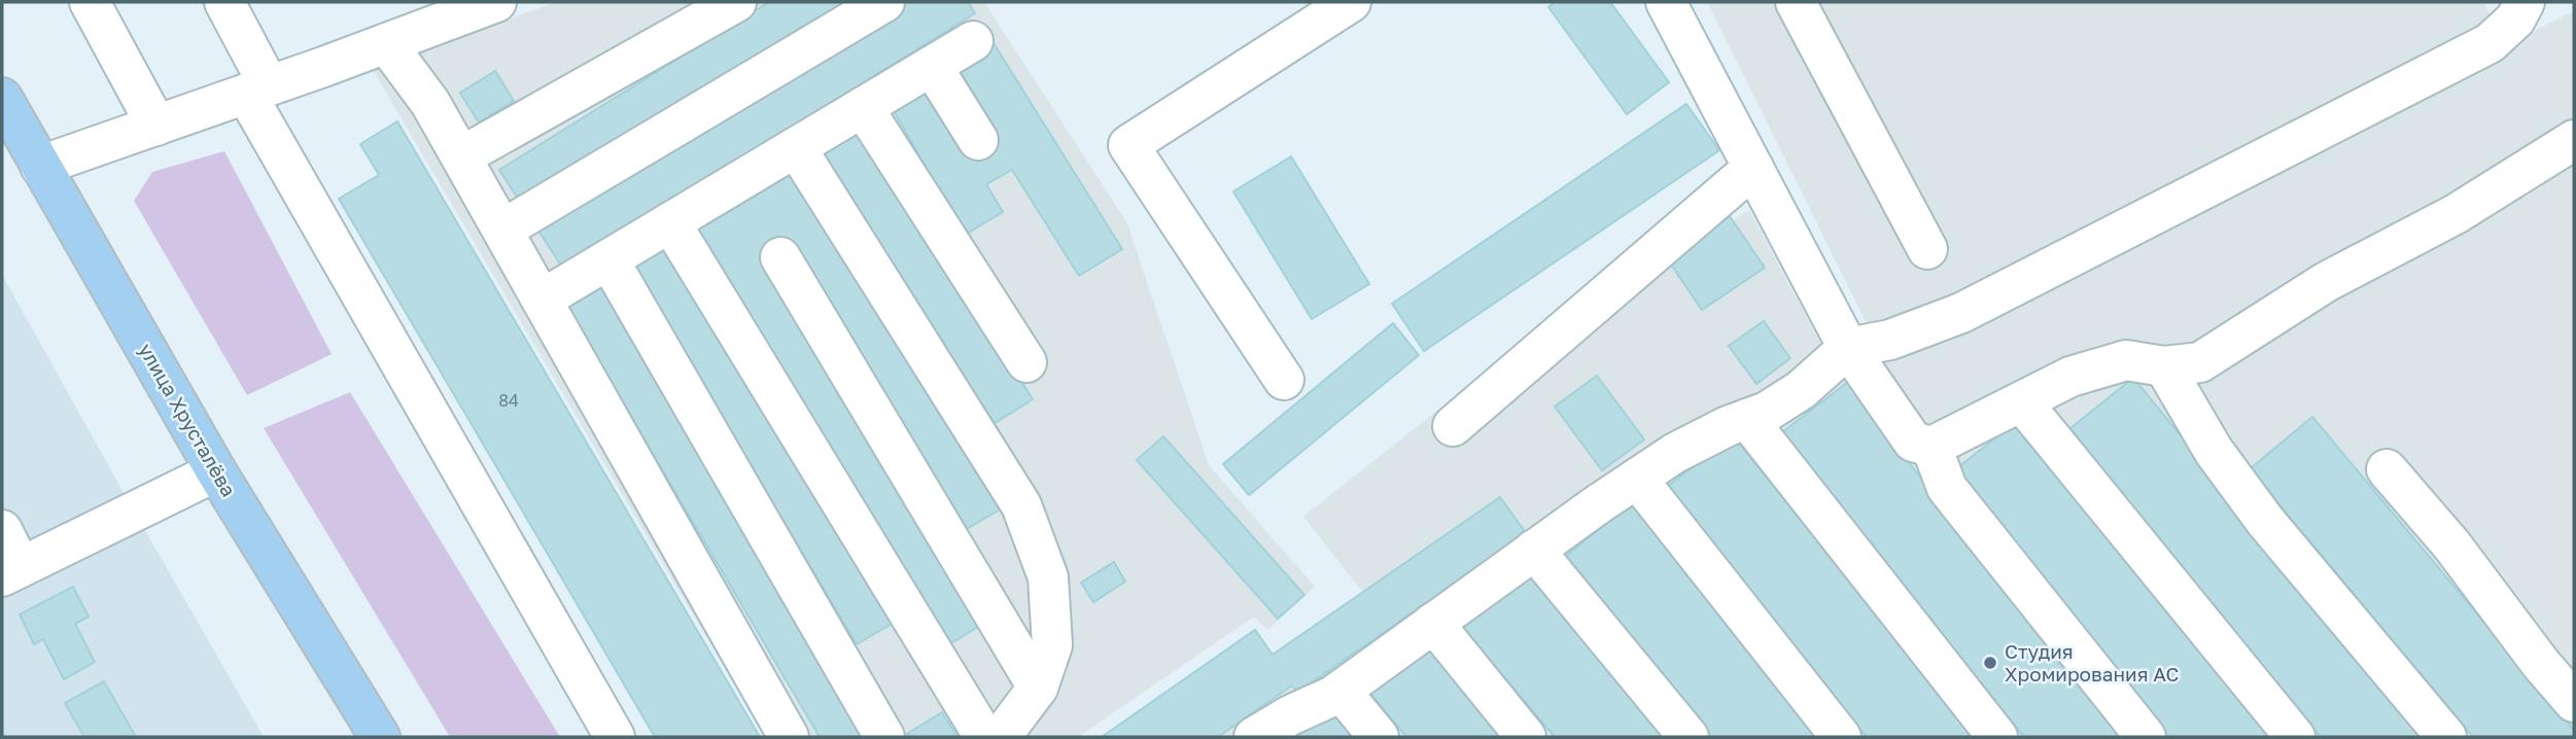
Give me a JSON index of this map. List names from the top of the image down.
{
  "streets": {
    "main road": ["улица Хрусталёва"]
  },
  "places": ["Студия Хромирования АС"],
  "house_numbers": ["84"]
}
